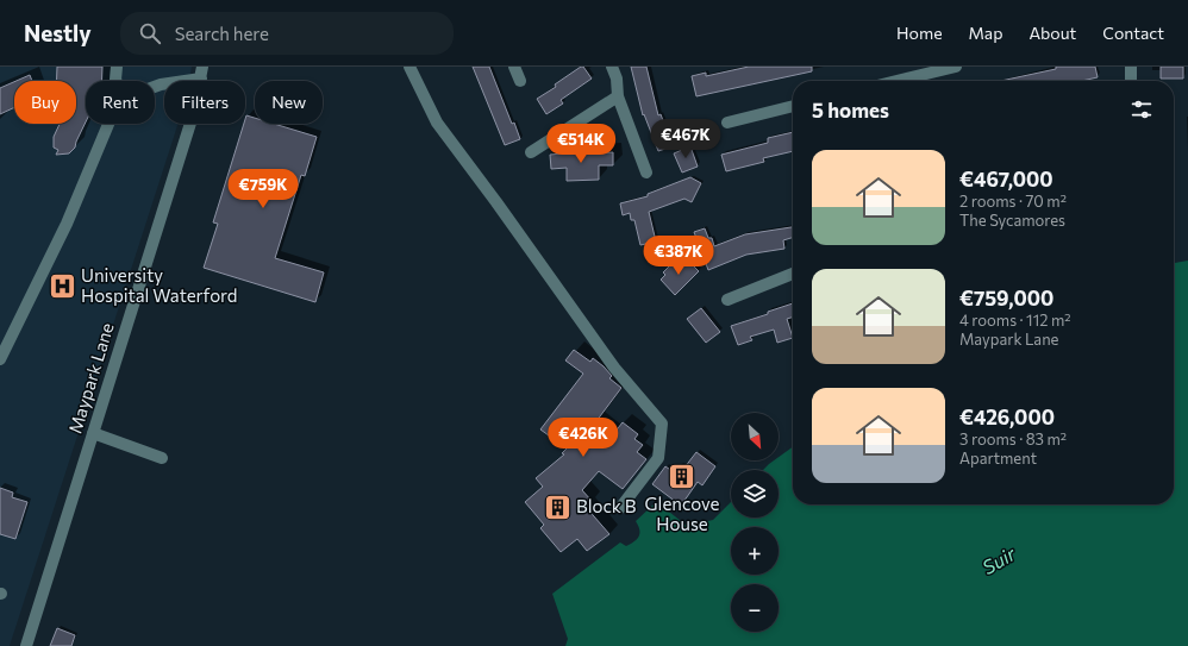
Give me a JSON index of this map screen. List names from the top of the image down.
{
  "streets": {
    "street": ["Maypark Lane"]
  },
  "water": ["Suir"],
  "places": {
    "hospital": ["University Hospital Waterford"],
    "building": ["Glencove House", "Block B"]
  },
  "north": "bottom right",
  "page": {
    "header": "Nestly",
    "search": "Search here",
    "nav": [
      "Home",
      "Map",
      "About",
      "Contact"
    ],
    "chip": [
      "Buy",
      "Rent",
      "Filters",
      "New"
    ],
    "heading": "5 homes",
    "price": [
      "€467K",
      "€514K",
      "€759K",
      "€387K",
      "€426K"
    ],
    "list": [
      {
        "name": "€467,000",
        "note": "2 rooms · 70 m² · The Sycamores"
      },
      {
        "name": "€759,000",
        "note": "4 rooms · 112 m² · Maypark Lane"
      },
      {
        "name": "€426,000",
        "note": "3 rooms · 83 m² · Apartment"
      }
    ],
    "map_buttons": ["+", "−"]
  }
}
